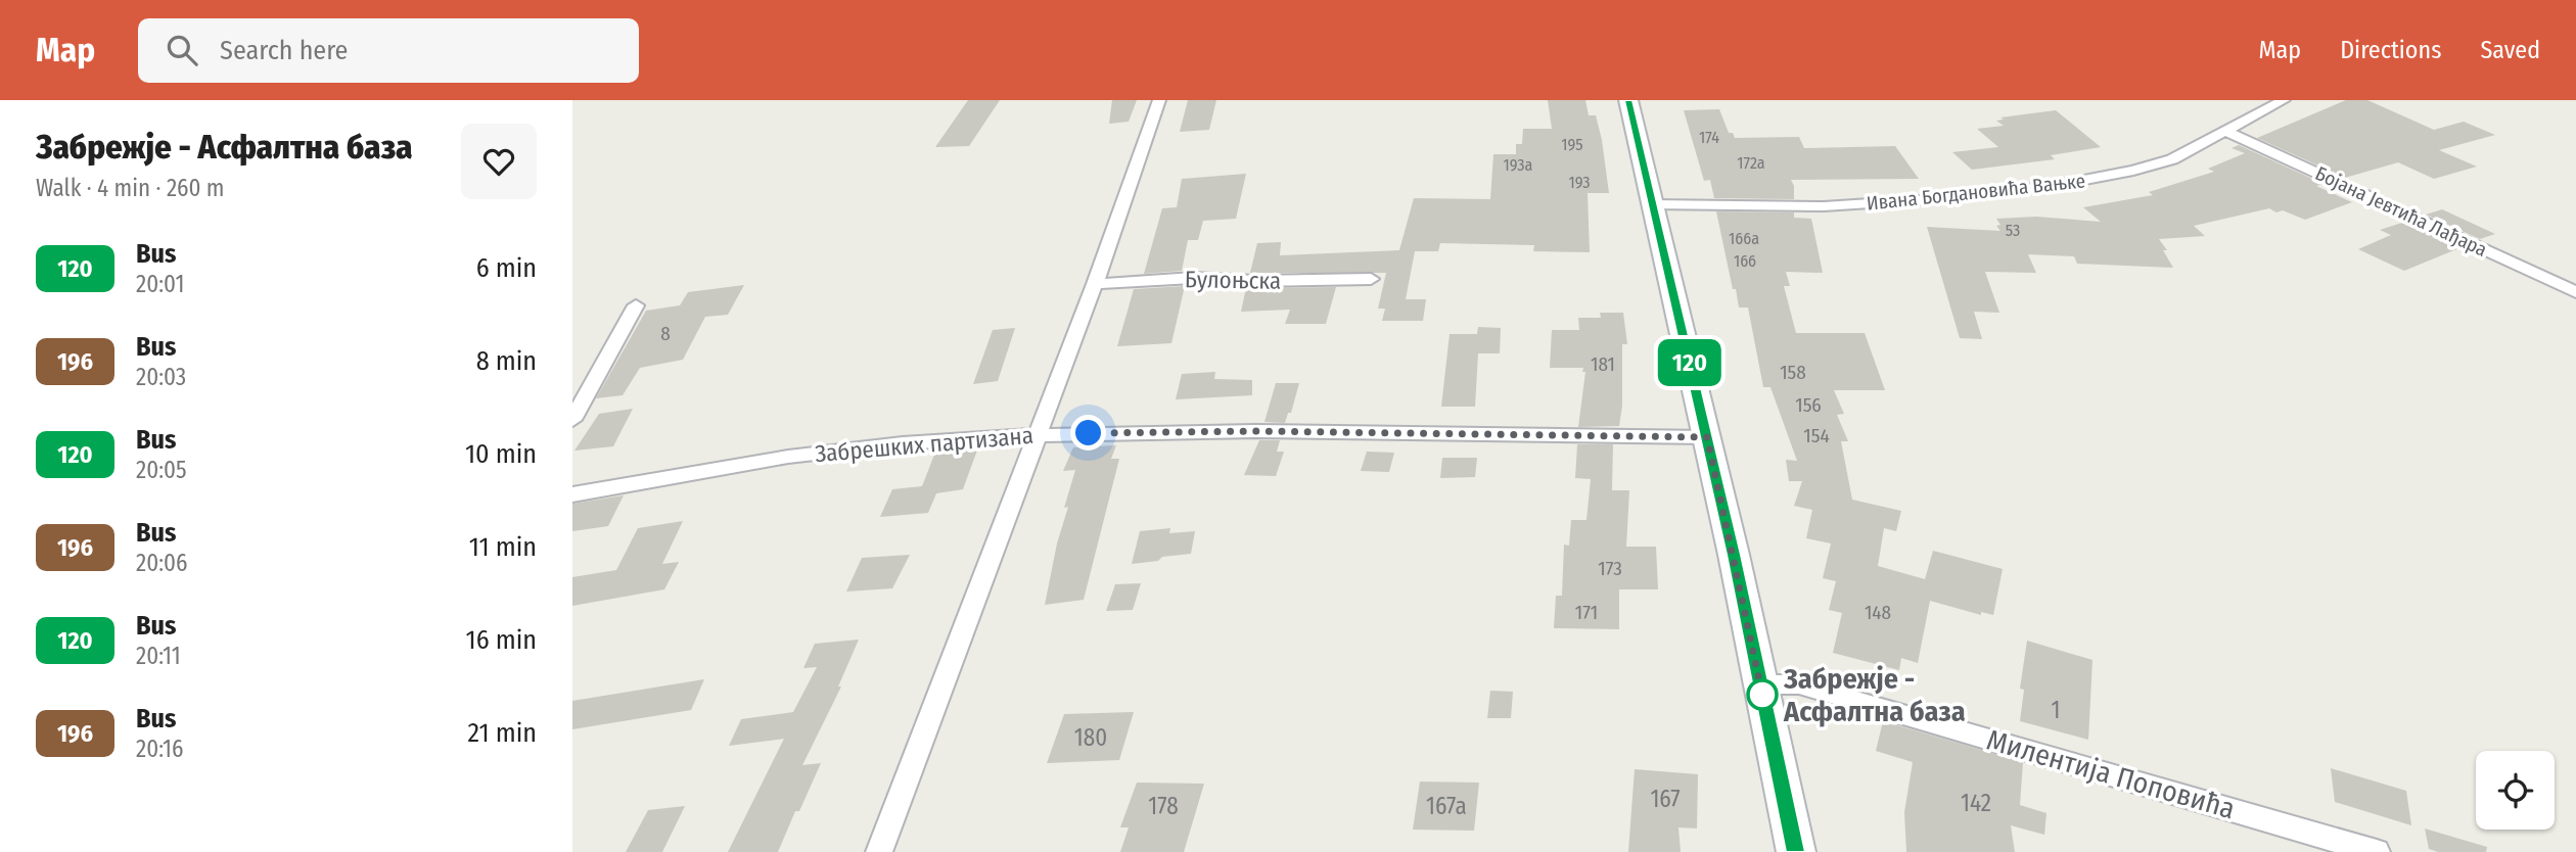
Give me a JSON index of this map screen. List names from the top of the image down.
{
  "streets": {
    "street": [
      "Ивана Богдановића Вањке",
      "Бојана Јевтића Лађара",
      "Булоњска",
      "Забрешких партизана",
      "Милентија Поповића"
    ]
  },
  "crossings": [
    ["Ивана Богдановића Вањке", "Бојана Јевтића Лађара"]
  ],
  "places": ["Забрежје - Асфалтна база"],
  "lines": ["bus line 120"],
  "house_numbers": [
    "174",
    "195",
    "172a",
    "193a",
    "193",
    "53",
    "166a",
    "166",
    "8",
    "181",
    "158",
    "156",
    "154",
    "173",
    "171",
    "148",
    "1",
    "180",
    "167",
    "142",
    "178",
    "167a"
  ],
  "page": {
    "header": "Map",
    "search": "Search here",
    "nav": ["Map", "Directions", "Saved"],
    "heading": ["Забрежје - Асфалтна база", "Walk · 4 min · 260 m"],
    "on_map": "120",
    "list": [
      {
        "mark": "120",
        "name": "Bus",
        "note": "20:01",
        "value": "6 min"
      },
      {
        "mark": "196",
        "name": "Bus",
        "note": "20:03",
        "value": "8 min"
      },
      {
        "mark": "120",
        "name": "Bus",
        "note": "20:05",
        "value": "10 min"
      },
      {
        "mark": "196",
        "name": "Bus",
        "note": "20:06",
        "value": "11 min"
      },
      {
        "mark": "120",
        "name": "Bus",
        "note": "20:11",
        "value": "16 min"
      },
      {
        "mark": "196",
        "name": "Bus",
        "note": "20:16",
        "value": "21 min"
      }
    ]
  }
}
